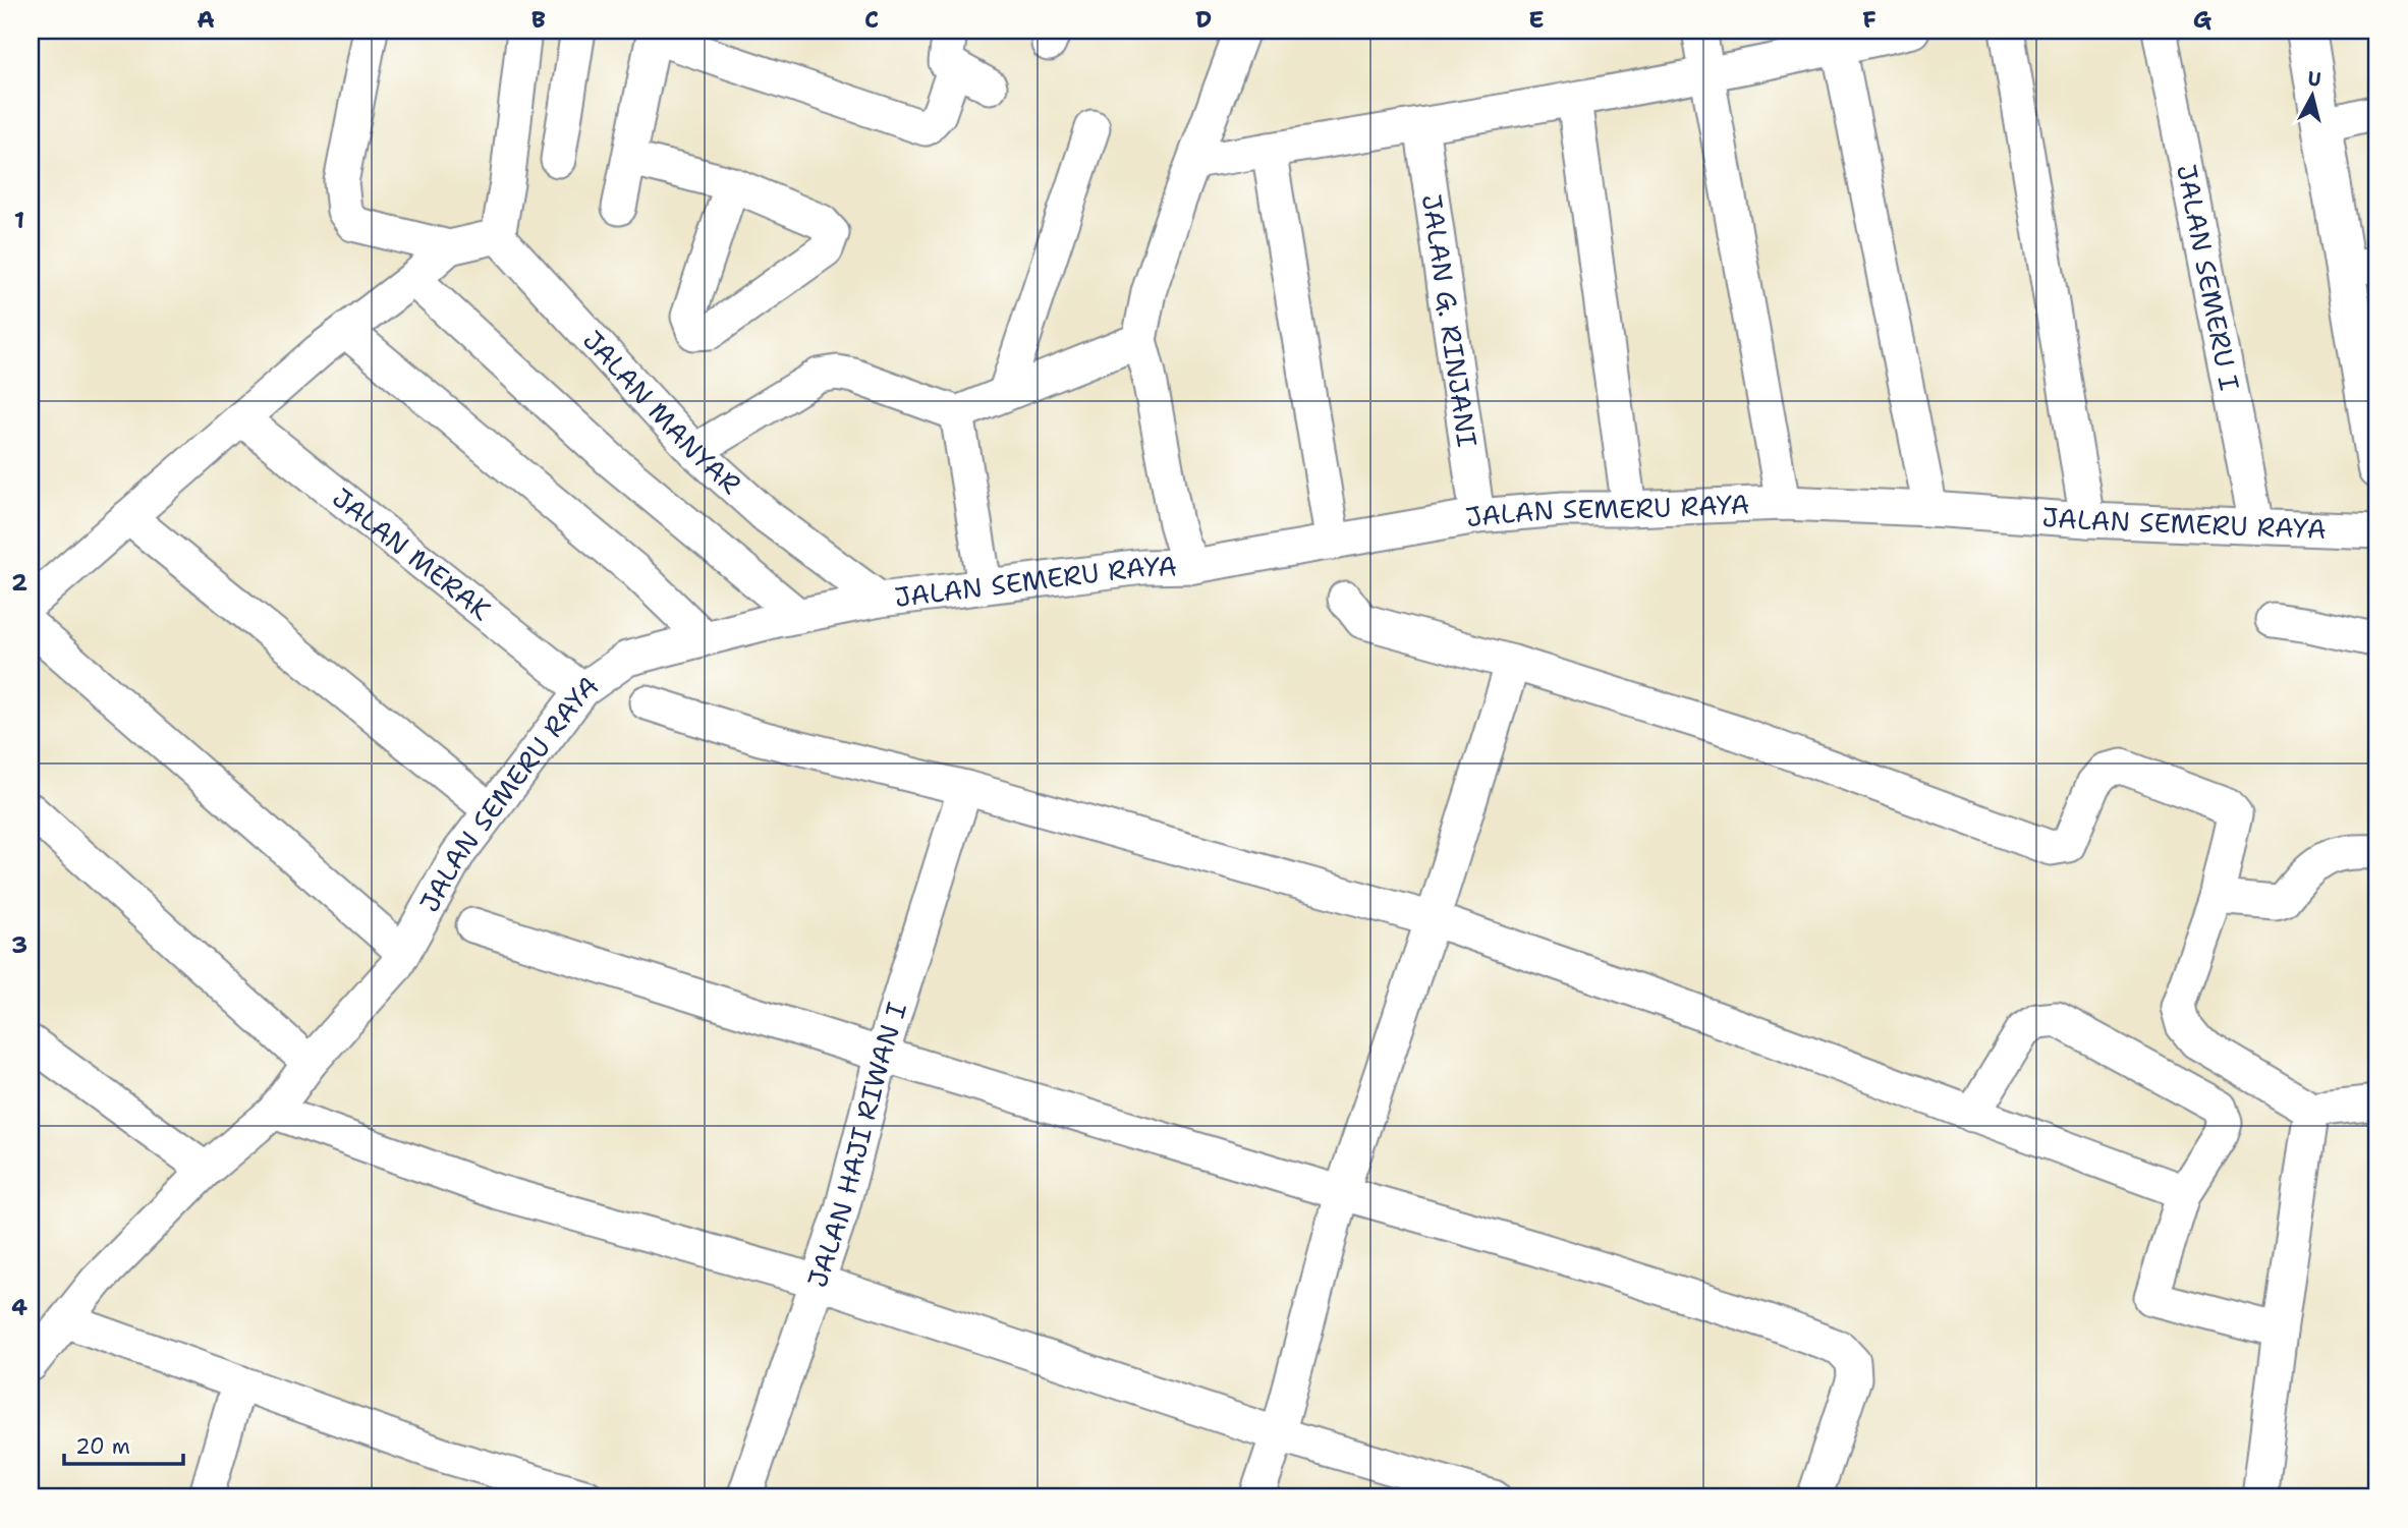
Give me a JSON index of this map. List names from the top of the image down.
{
  "streets": {
    "street": [
      "JALAN SEMERU I",
      "JALAN G. RINJANI",
      "JALAN MANYAR",
      "JALAN SEMERU RAYA",
      "JALAN MERAK",
      "JALAN HAJI RIWAN I"
    ]
  },
  "crossings": [
    ["JALAN SEMERU I", "JALAN SEMERU RAYA"],
    ["JALAN G. RINJANI", "JALAN SEMERU RAYA"],
    ["JALAN MANYAR", "JALAN SEMERU RAYA"],
    ["JALAN SEMERU RAYA", "JALAN MERAK"]
  ],
  "scale_bar": "20 m",
  "north": "top",
  "grid": {
    "columns": [
      "A",
      "B",
      "C",
      "D",
      "E",
      "F",
      "G"
    ],
    "rows": [
      "1",
      "2",
      "3",
      "4"
    ]
  }
}
